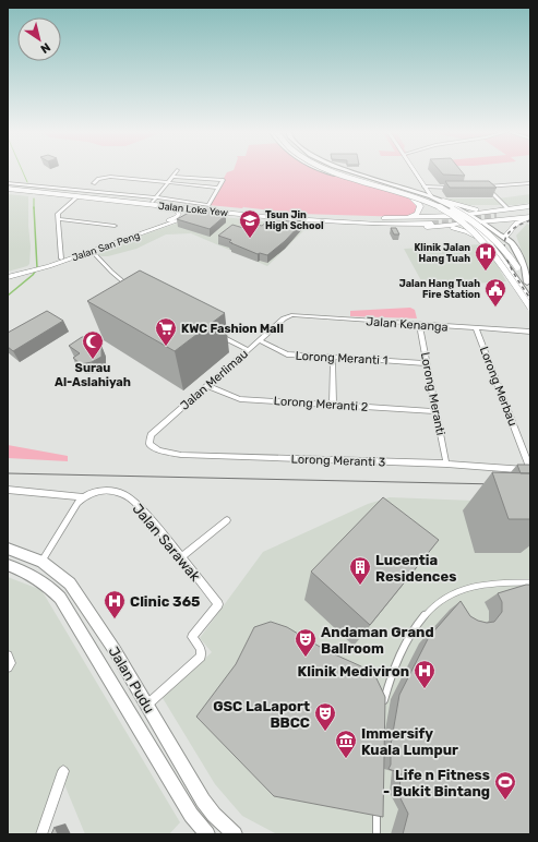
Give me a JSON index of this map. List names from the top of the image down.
{
  "streets": {
    "highway": ["Jalan Loke Yew"],
    "main road": ["Jalan Pudu"],
    "street": [
      "Jalan San Peng",
      "Jalan Kenanga",
      "Lorong Meranti 1",
      "Jalan Merlimau",
      "Lorong Merbau",
      "Lorong Meranti",
      "Lorong Meranti 2",
      "Lorong Meranti 3",
      "Jalan Sarawak"
    ]
  },
  "crossings": [
    ["Jalan Kenanga", "Jalan Merlimau"],
    ["Jalan Kenanga", "Lorong Merbau"],
    ["Jalan Kenanga", "Lorong Meranti"],
    ["Lorong Meranti 1", "Jalan Merlimau"],
    ["Lorong Meranti 1", "Lorong Meranti"],
    ["Jalan Merlimau", "Lorong Meranti 2"],
    ["Jalan Merlimau", "Lorong Meranti 3"],
    ["Lorong Merbau", "Lorong Meranti 3"],
    ["Lorong Meranti", "Lorong Meranti 2"],
    ["Lorong Meranti", "Lorong Meranti 3"],
    ["Jalan Sarawak", "Jalan Pudu"]
  ],
  "places": {
    "school or university": ["Tsun Jin High School"],
    "hospital": ["Klinik Jalan Hang Tuah", "Clinic 365", "Klinik Mediviron"],
    "public building": ["Jalan Hang Tuah Fire Station"],
    "supermarket": ["KWC Fashion Mall"],
    "mosque": ["Surau Al-Aslahiyah"],
    "building": ["Lucentia Residences"],
    "theatre": ["Andaman Grand Ballroom", "GSC LaLaport BBCC"],
    "museum": ["Immersify Kuala Lumpur"],
    "sports": ["Life n Fitness - Bukit Bintang"]
  },
  "north": "bottom right"
}
